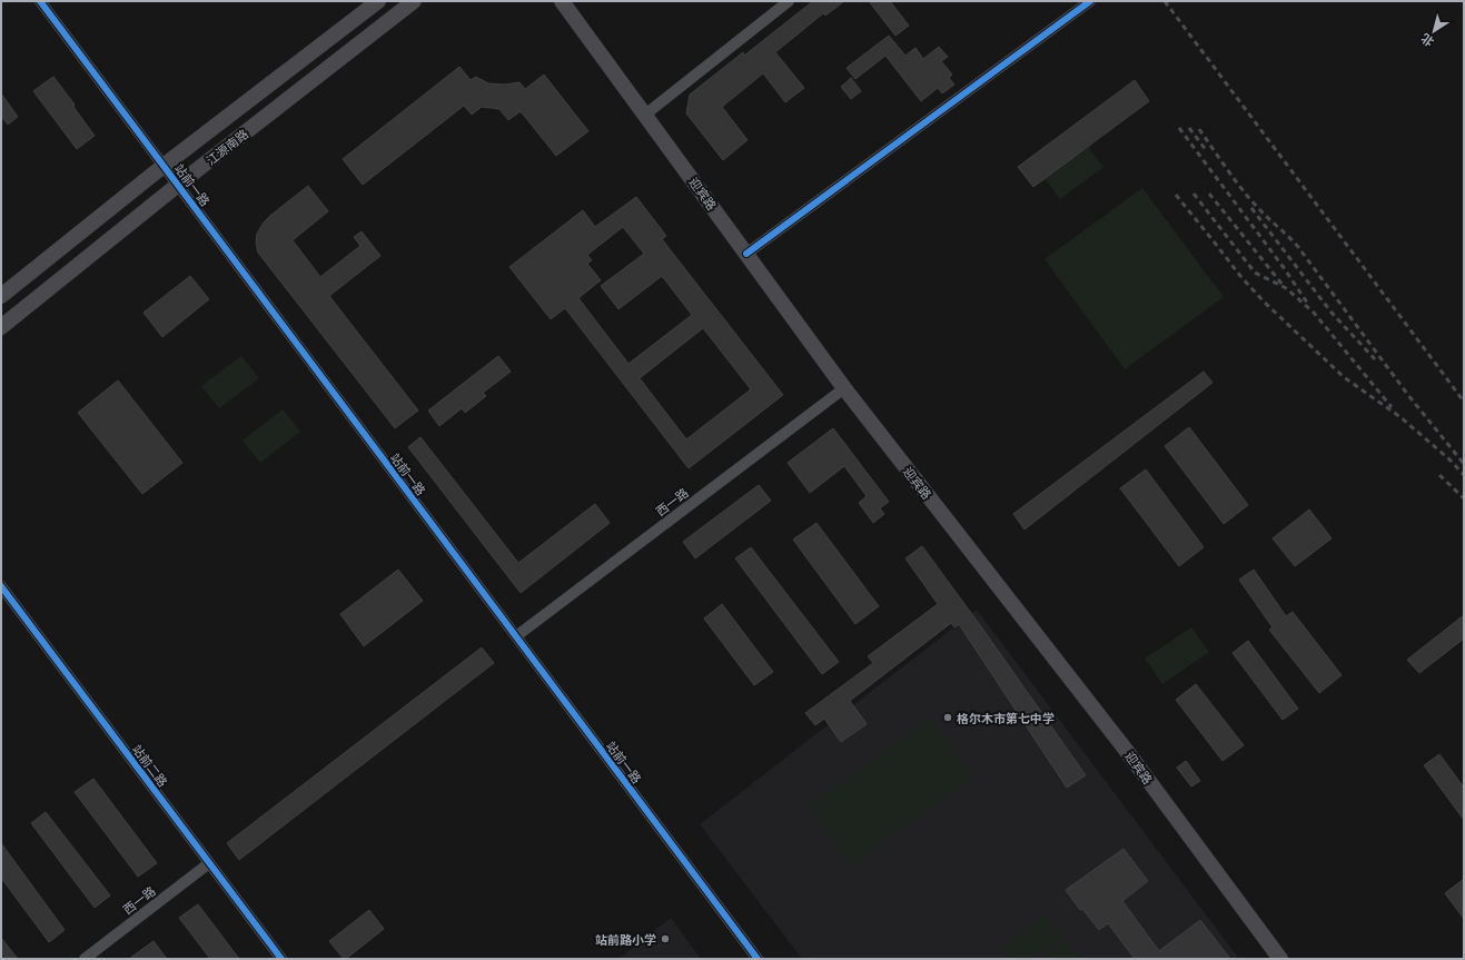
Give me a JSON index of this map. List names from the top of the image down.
{
  "streets": {
    "main road": ["江源南路", "迎宾路"],
    "street": ["站前一路", "西一路", "站前二路"]
  },
  "crossings": [
    ["江源南路", "站前一路"],
    ["站前一路", "西一路"],
    ["迎宾路", "西一路"],
    ["西一路", "站前二路"]
  ],
  "places": ["格尔木市第七中学", "站前路小学"],
  "north": "bottom left"
}
